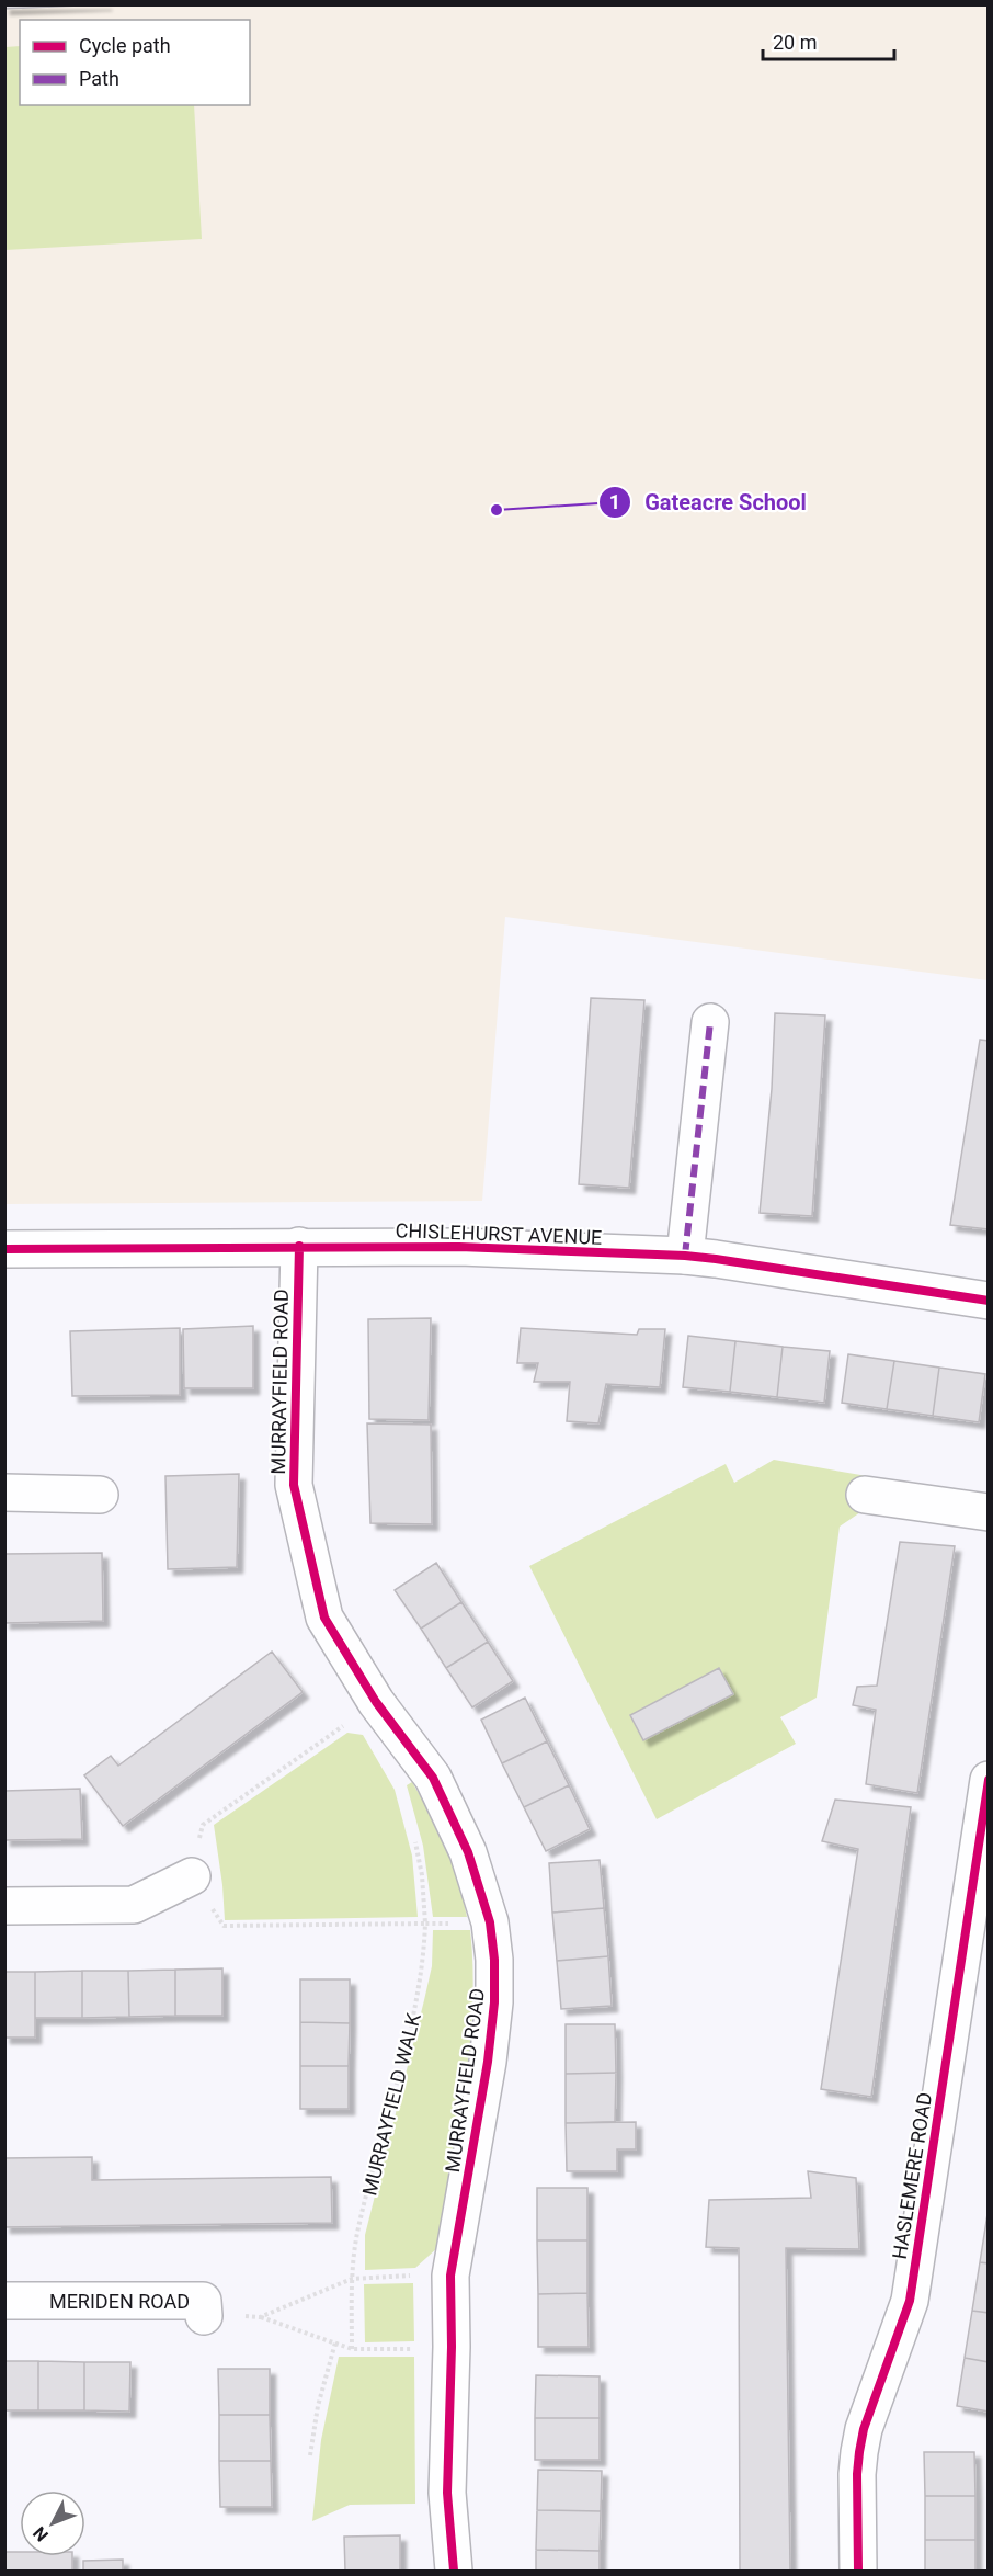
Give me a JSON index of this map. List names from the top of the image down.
{
  "streets": {
    "street": [
      "CHISLEHURST AVENUE",
      "MURRAYFIELD ROAD",
      "HASLEMERE ROAD",
      "MERIDEN ROAD"
    ],
    "path": ["MURRAYFIELD WALK"]
  },
  "crossings": [
    ["CHISLEHURST AVENUE", "MURRAYFIELD ROAD"],
    ["MURRAYFIELD WALK", "MERIDEN ROAD"]
  ],
  "places": ["Gateacre School"],
  "legend": ["Cycle path", "Path"],
  "scale_bar": "20 m",
  "north": "bottom left"
}
